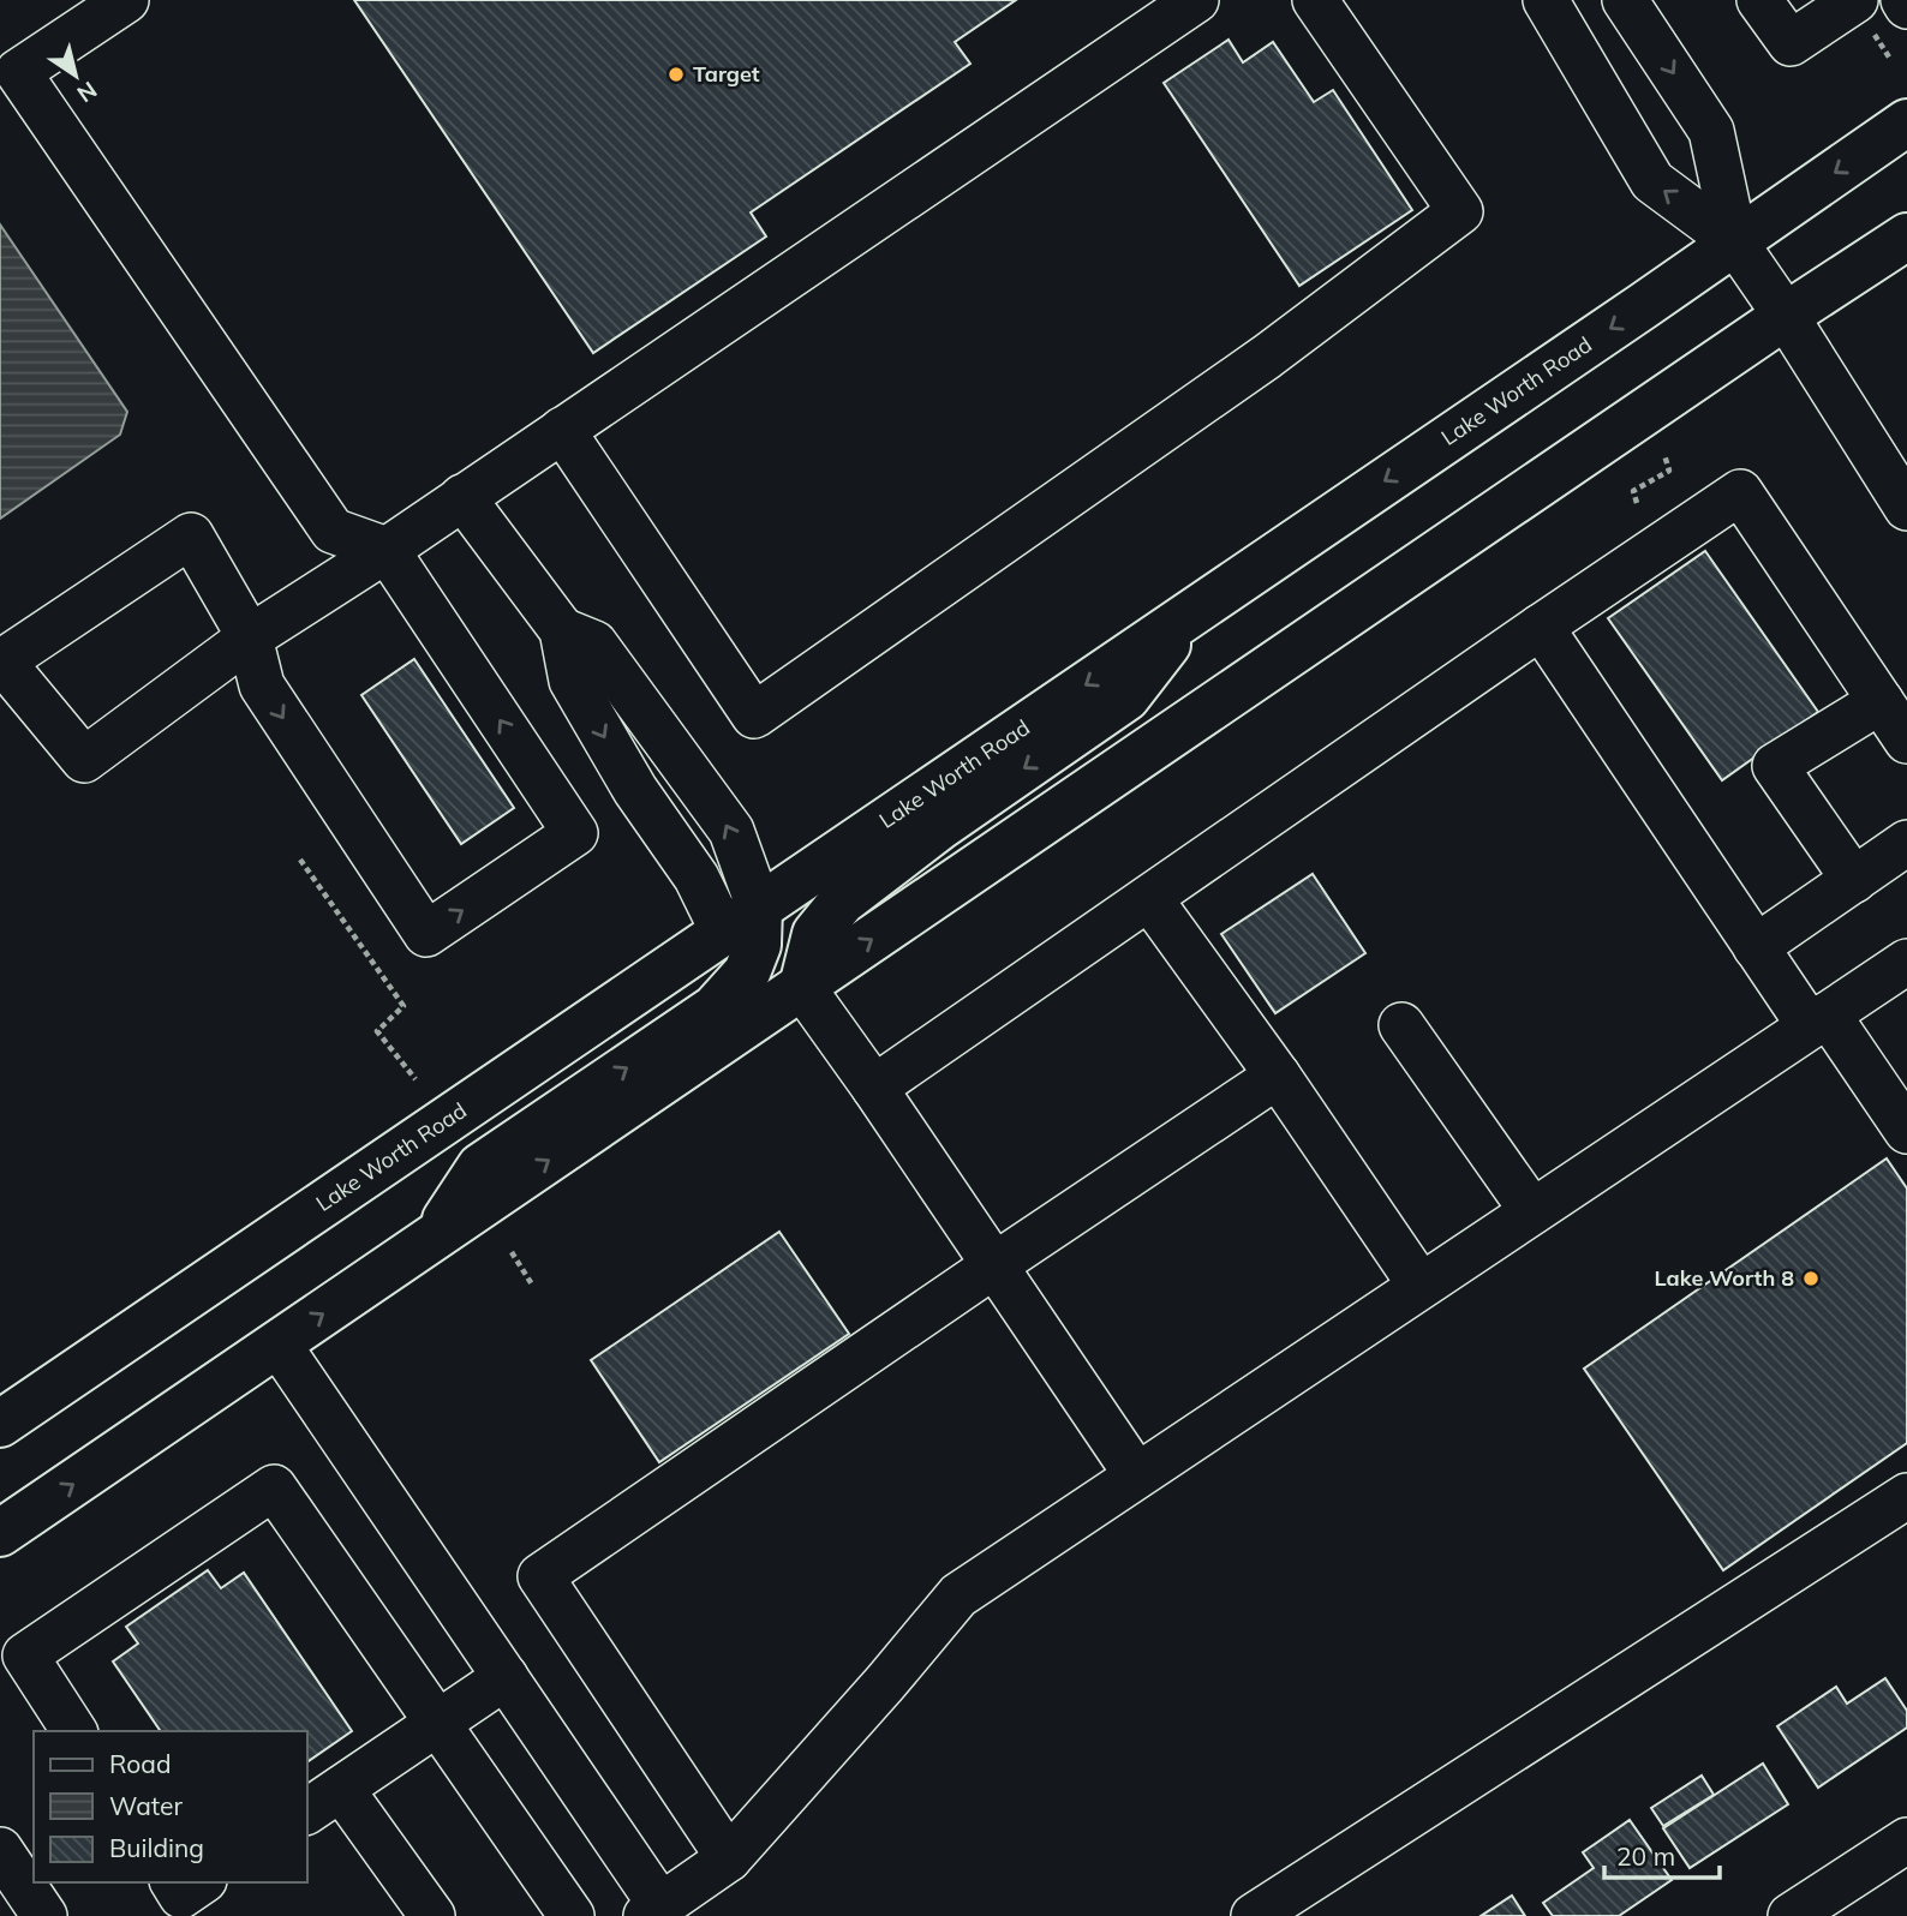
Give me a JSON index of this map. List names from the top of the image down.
{
  "streets": {
    "main road": ["Lake Worth Road"]
  },
  "places": ["Target", "Lake Worth 8"],
  "legend": ["Road", "Water", "Building"],
  "scale_bar": "20 m",
  "north": "bottom right"
}
